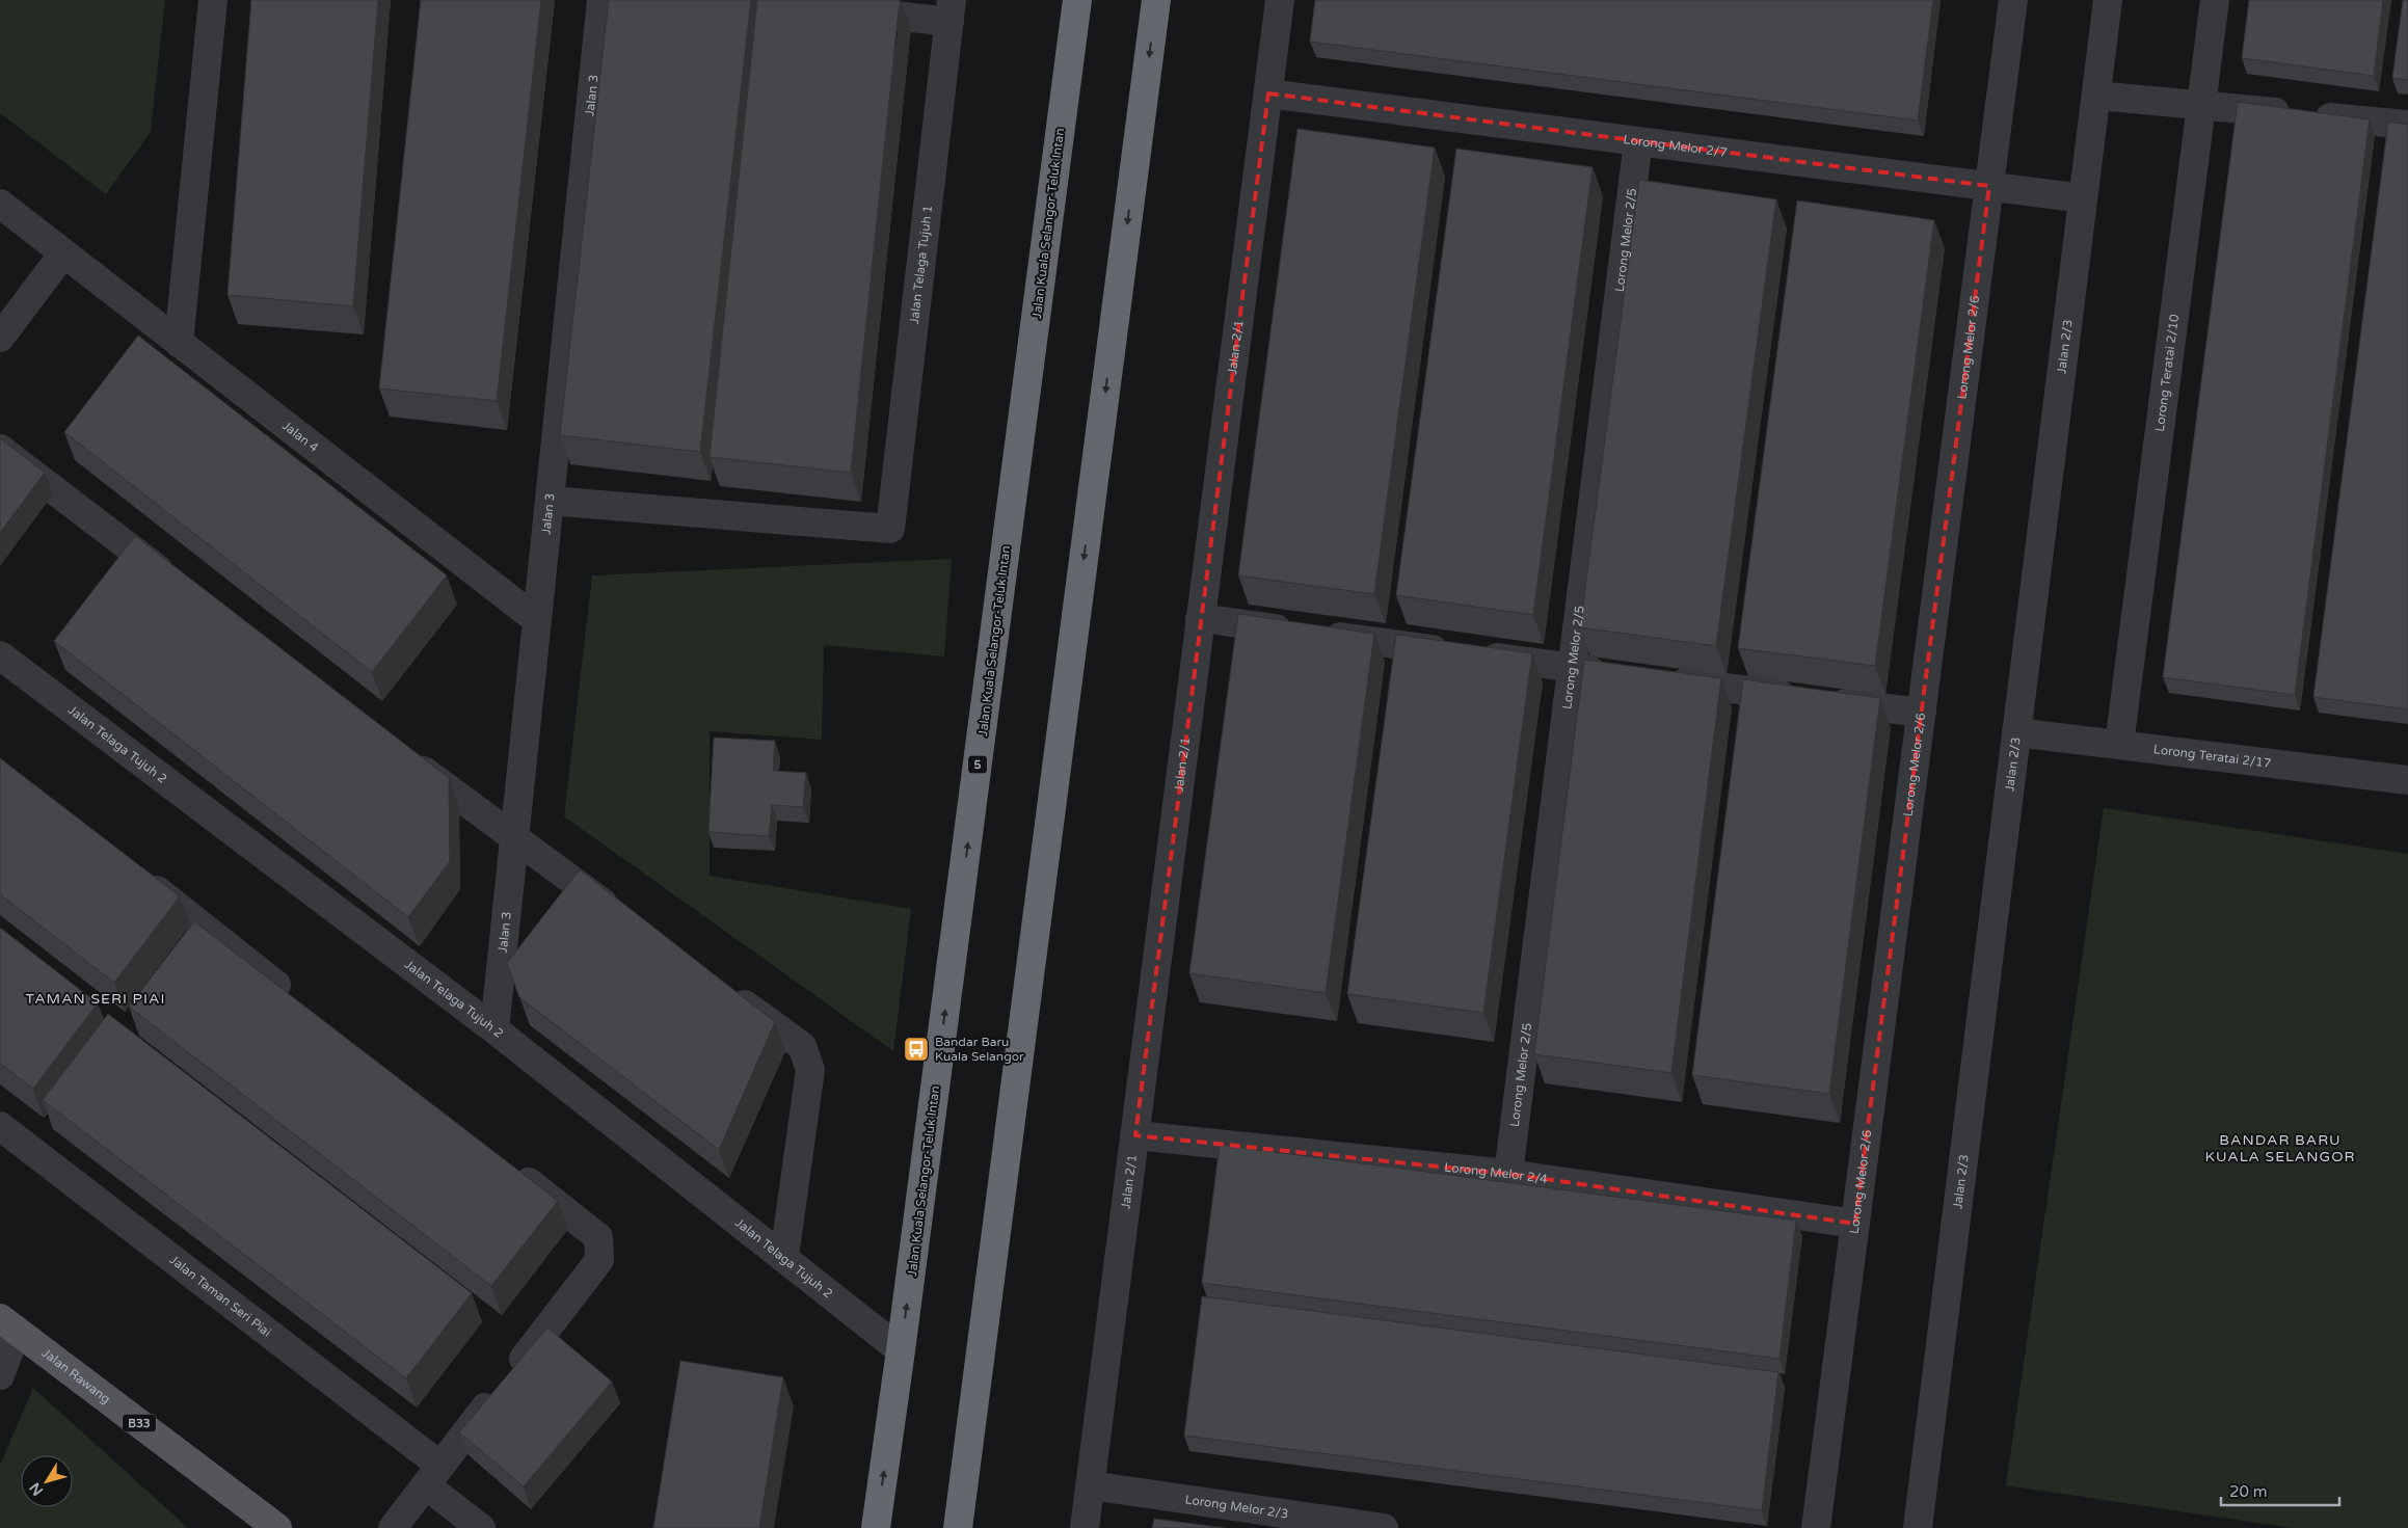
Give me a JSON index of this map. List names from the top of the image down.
{
  "streets": {
    "highway": ["Jalan Kuala Selangor-Teluk Intan", "5"],
    "main road": ["Jalan Rawang", "B33"],
    "street": [
      "Jalan 3",
      "Lorong Melor 2/7",
      "Lorong Melor 2/5",
      "Jalan Telaga Tujuh 1",
      "Jalan 2/1",
      "Lorong Melor 2/6",
      "Jalan 2/3",
      "Lorong Teratai 2/10",
      "Jalan 4",
      "Jalan Telaga Tujuh 2",
      "Lorong Teratai 2/17",
      "Lorong Melor 2/4",
      "Jalan Taman Seri Piai",
      "Lorong Melor 2/3"
    ]
  },
  "crossings": [
    ["Jalan 3", "Jalan Telaga Tujuh 1"],
    ["Jalan 3", "Jalan 4"],
    ["Jalan 3", "Jalan Telaga Tujuh 2"],
    ["Lorong Melor 2/7", "Lorong Melor 2/5"],
    ["Lorong Melor 2/7", "Jalan 2/1"],
    ["Lorong Melor 2/7", "Lorong Melor 2/6"],
    ["Lorong Melor 2/7", "Jalan 2/3"],
    ["Jalan Kuala Selangor-Teluk Intan", "Jalan Telaga Tujuh 2"],
    ["Lorong Melor 2/5", "Lorong Melor 2/4"],
    ["Jalan 2/1", "Lorong Melor 2/4"],
    ["Jalan 2/1", "Lorong Melor 2/3"],
    ["Lorong Melor 2/6", "Lorong Melor 2/4"],
    ["Jalan 2/3", "Lorong Teratai 2/17"],
    ["Lorong Teratai 2/10", "Lorong Teratai 2/17"]
  ],
  "districts": ["TAMAN SERI PIAI", "BANDAR BARU KUALA SELANGOR"],
  "places": {
    "bus stop": ["Bandar Baru Kuala Selangor"]
  },
  "scale_bar": "20 m",
  "north": "bottom left"
}
